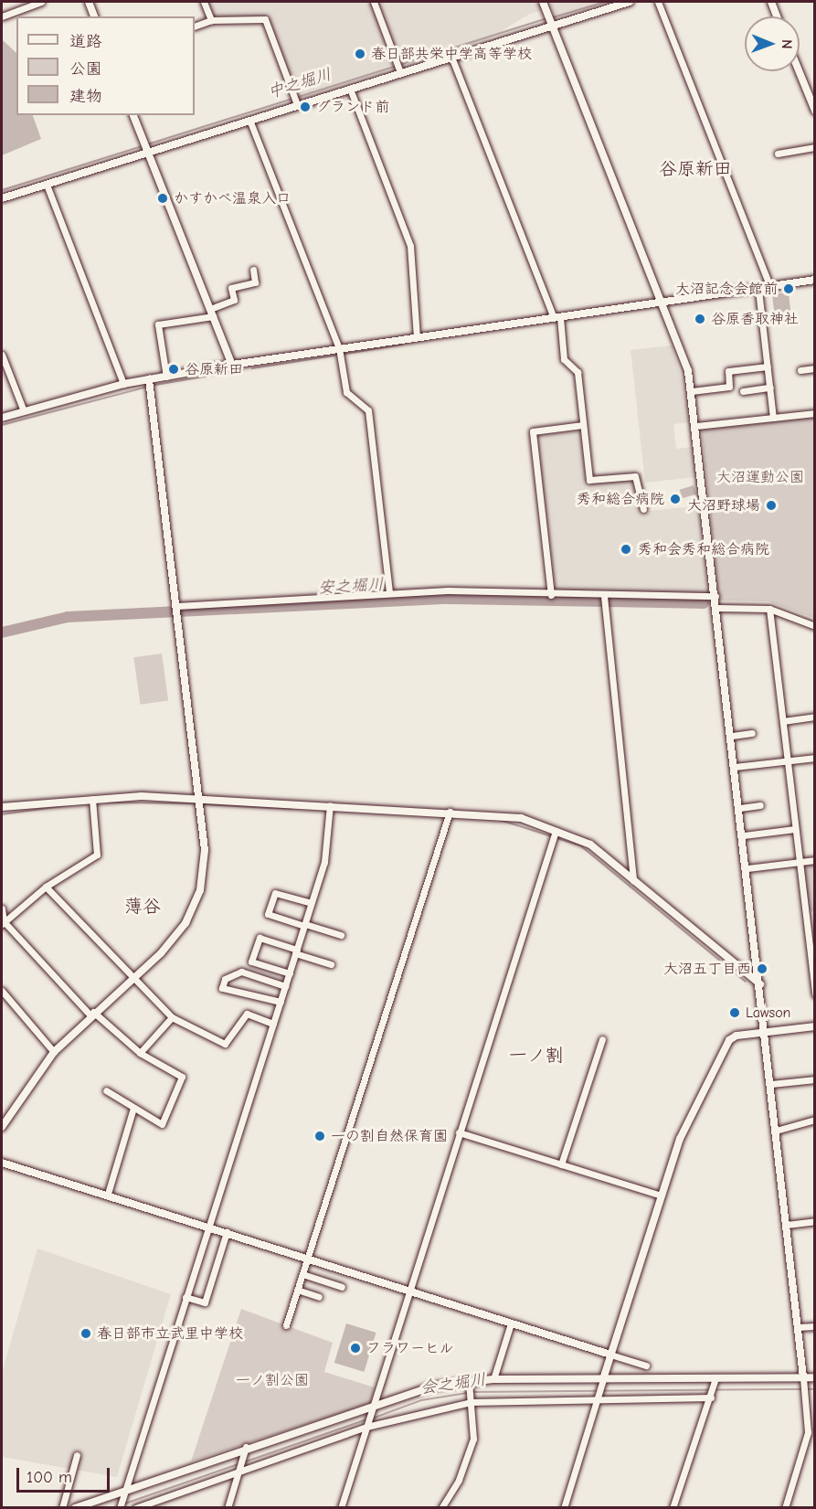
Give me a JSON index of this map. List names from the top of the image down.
{
  "districts": ["谷原新田", "薄谷", "一ノ割"],
  "water": ["中之堀川", "安之堀川", "会之堀川"],
  "parks": ["大沼運動公園", "一ノ割公園"],
  "places": [
    "春日部共栄中学高等学校",
    "グランド前",
    "かすかべ温泉入口",
    "大沼記念会館前",
    "谷原香取神社",
    "谷原新田",
    "秀和総合病院",
    "大沼野球場",
    "秀和会秀和総合病院",
    "大沼五丁目西",
    "Lawson",
    "一の割自然保育園",
    "春日部市立武里中学校",
    "フラワーヒル"
  ],
  "legend": ["道路", "公園", "建物"],
  "scale_bar": "100 m",
  "north": "right"
}
